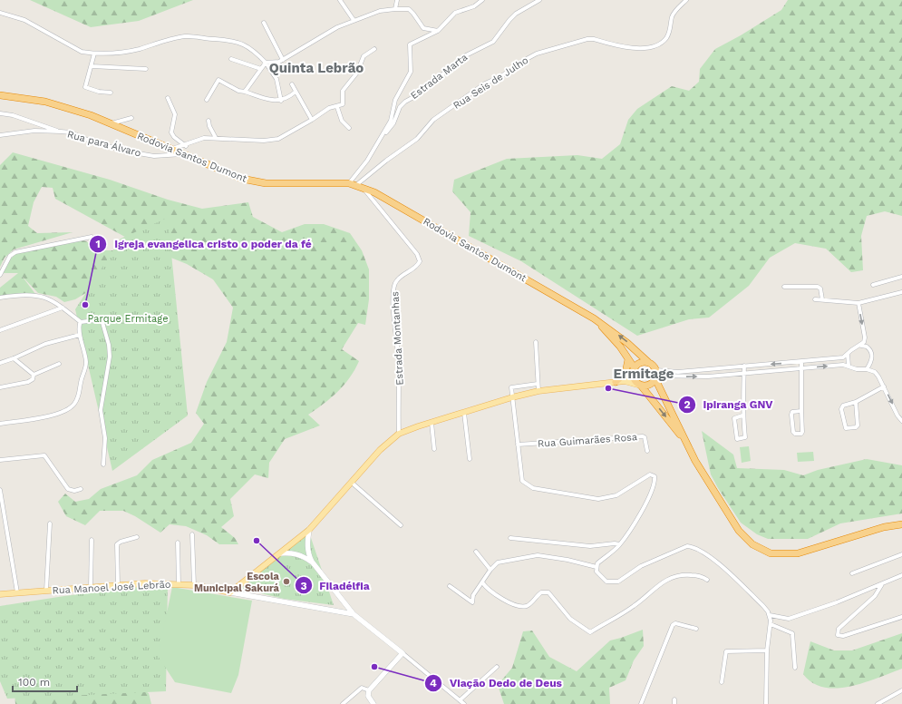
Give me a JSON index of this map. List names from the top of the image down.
{
  "streets": {
    "highway": ["Rodovia Santos Dumont"],
    "main road": ["Rua Manoel José Lebrão"],
    "street": [
      "Estrada Marta",
      "Rua Seis de Julho",
      "Rua para Álvaro",
      "Estrada Montanhas",
      "Rua Guimarães Rosa"
    ]
  },
  "crossings": [
    ["Rua Seis de Julho", "Rodovia Santos Dumont"],
    ["Rua Seis de Julho", "Estrada Montanhas"],
    ["Rua para Álvaro", "Rodovia Santos Dumont"],
    ["Rodovia Santos Dumont", "Estrada Montanhas"]
  ],
  "districts": ["Quinta Lebrão", "Ermitage"],
  "parks": ["Parque Ermitage"],
  "places": [
    "Igreja evangelica cristo o poder da fé",
    "Ipiranga GNV",
    "Filadélfia",
    "Escola Municipal Sakurá",
    "Viação Dedo de Deus"
  ],
  "scale_bar": "100 m"
}
